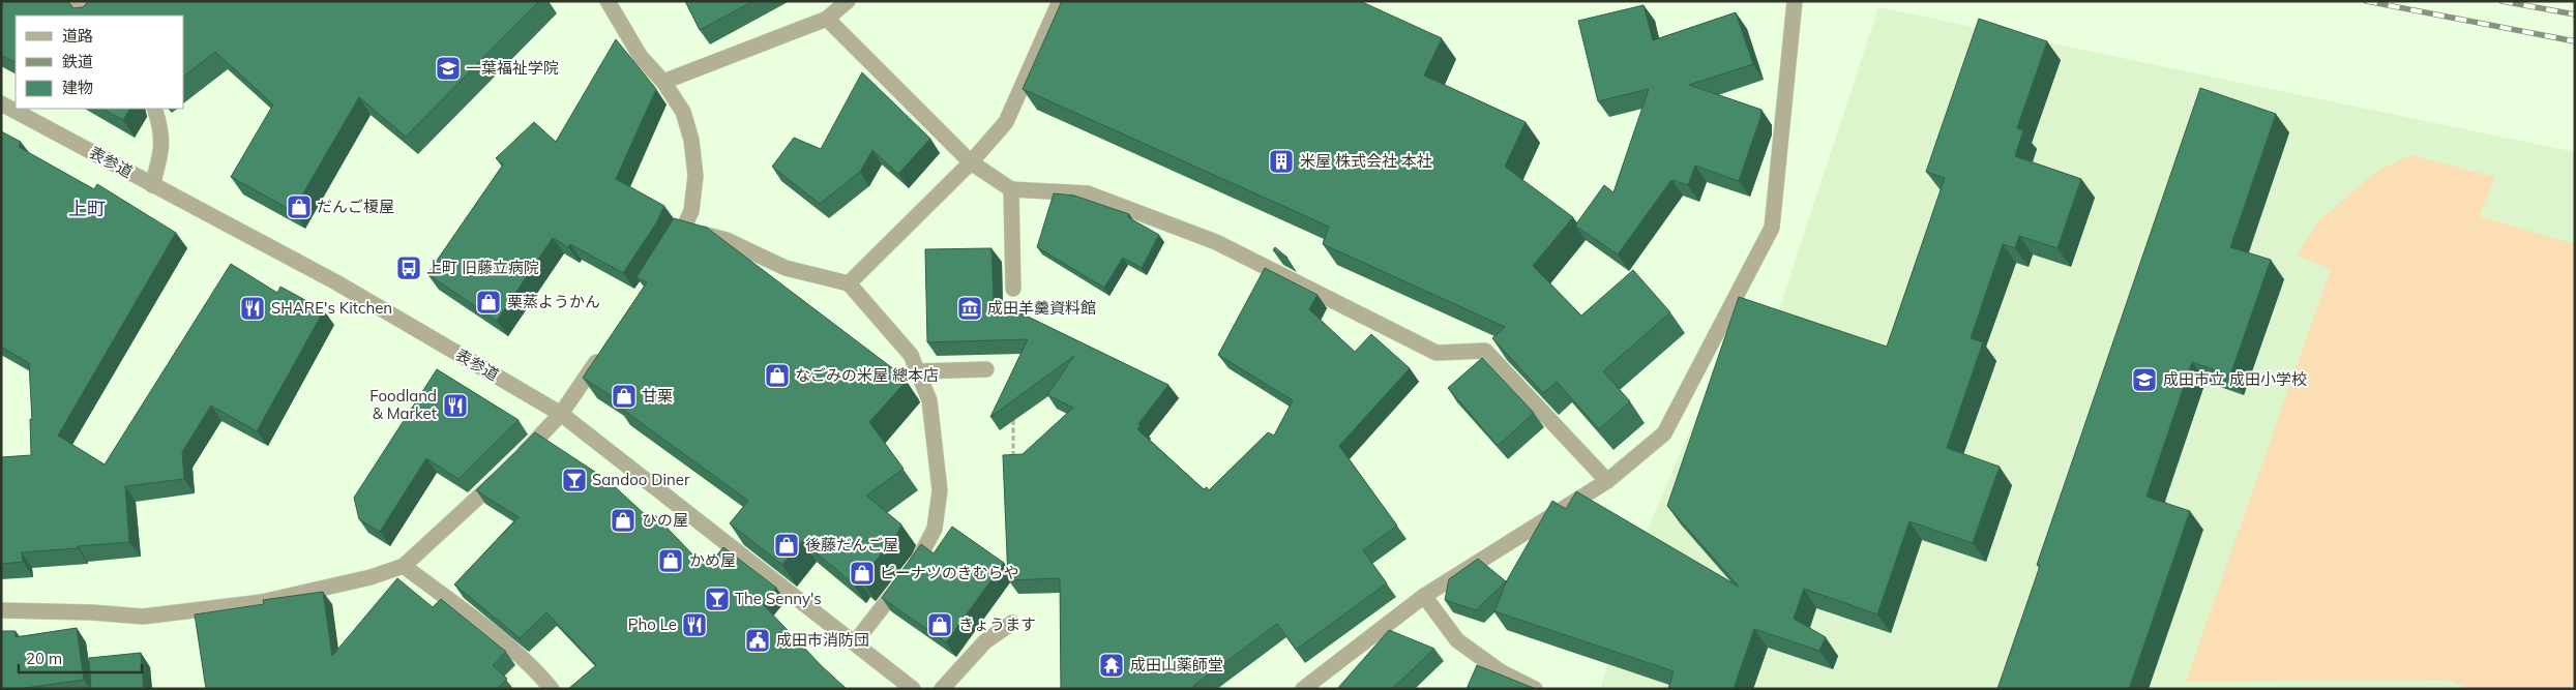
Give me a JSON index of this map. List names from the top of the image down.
{
  "streets": {
    "street": ["表参道"]
  },
  "districts": ["上町"],
  "places": {
    "school or university": ["一葉福祉学院", "成田市立 成田小学校"],
    "building": ["米屋 株式会社 本社"],
    "shop": [
      "だんご榎屋",
      "栗蒸ようかん",
      "なごみの米屋 總本店",
      "甘栗",
      "ひの屋",
      "後藤だんご屋",
      "かめ屋",
      "ピーナツのきむらや",
      "きょうます"
    ],
    "bus stop": ["上町 旧藤立病院"],
    "restaurant": ["SHARE's Kitchen", "Foodland & Market", "Pho Le"],
    "museum": ["成田羊羹資料館"],
    "bar": ["Sandoo Diner", "The Senny's"],
    "public building": ["成田市消防団"],
    "temple": ["成田山薬師堂"]
  },
  "legend": ["道路", "鉄道", "建物"],
  "scale_bar": "20 m"
}
